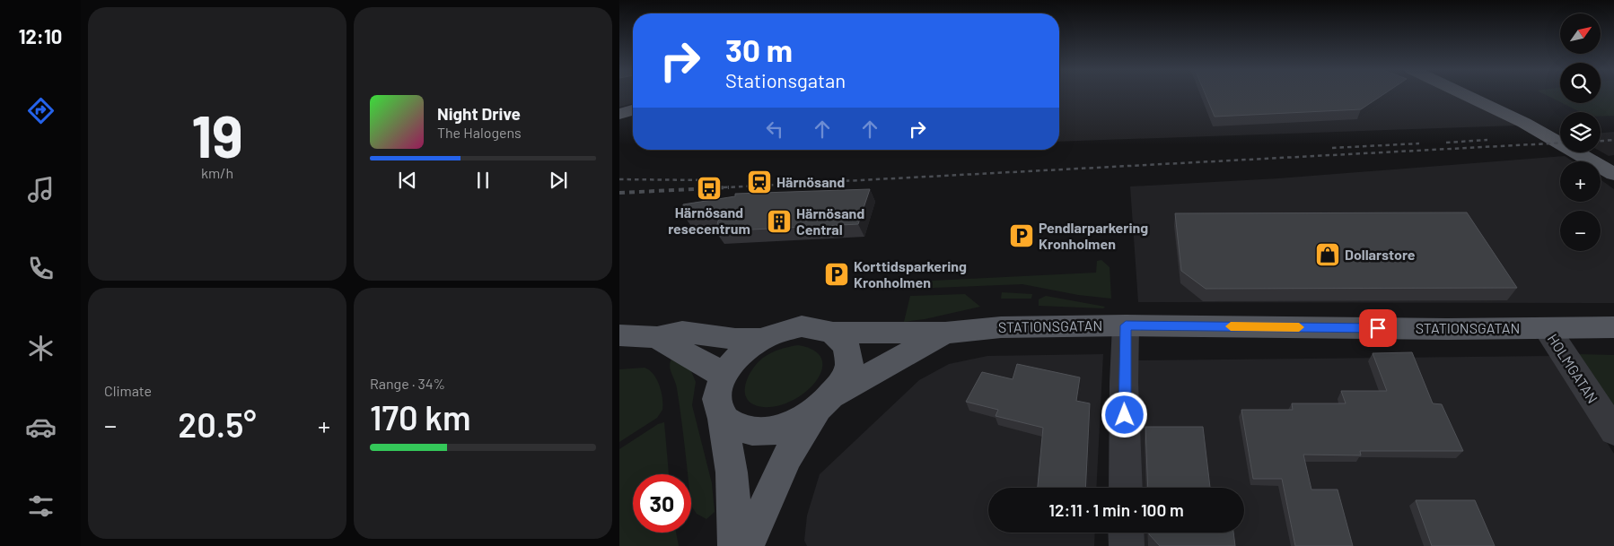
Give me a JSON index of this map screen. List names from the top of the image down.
{
  "streets": {
    "main road": ["STATIONSGATAN"],
    "street": ["HOLMGATAN"]
  },
  "crossings": [
    ["STATIONSGATAN", "HOLMGATAN"]
  ],
  "places": {
    "station": ["Härnösand"],
    "bus stop": ["Härnösand resecentrum"],
    "building": ["Härnösand Central"],
    "parking": ["Pendlarparkering Kronholmen", "Korttidsparkering Kronholmen"],
    "shop": ["Dollarstore"]
  },
  "north": "top right",
  "page": {
    "tabs": "12:10",
    "tile": [
      ["19", "km/h"],
      "Climate",
      ["Range · 34%", "170 km"]
    ],
    "map_buttons": ["+", "−"],
    "turn": ["30 m", "Stationsgatan"],
    "song": ["Night Drive", "The Halogens"],
    "heat": ["−", "20.5°", "+"],
    "limit": "30",
    "trip": "12:11 · 1 min · 100 m"
  }
}
